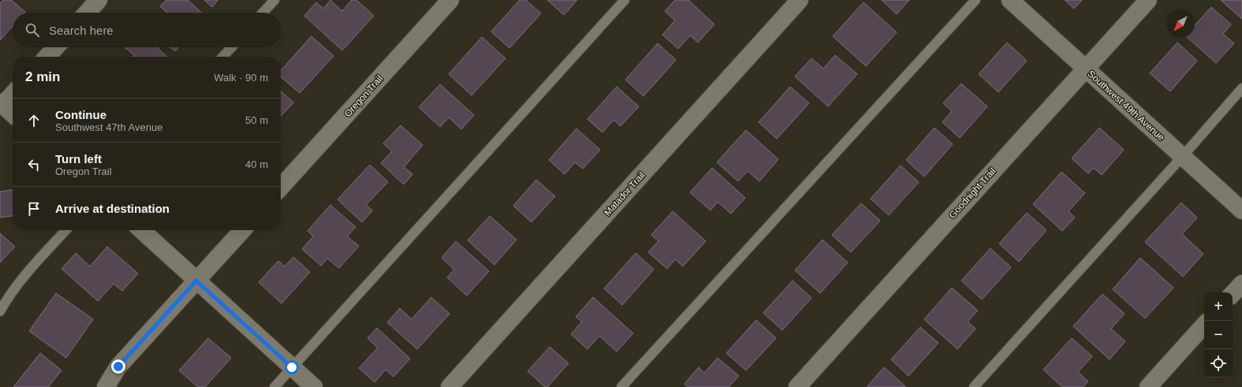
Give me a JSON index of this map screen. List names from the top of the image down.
{
  "streets": {
    "street": [
      "Oregon Trail",
      "Southwest 49th Avenue",
      "Goodnight Trail",
      "Matador Trail"
    ]
  },
  "crossings": [
    ["Southwest 49th Avenue", "Goodnight Trail"]
  ],
  "north": "bottom left",
  "page": {
    "search": "Search here",
    "heading": ["2 min", "Walk · 90 m"],
    "list": [
      ["Continue", "Southwest 47th Avenue", "50 m"],
      ["Turn left", "Oregon Trail", "40 m"],
      "Arrive at destination"
    ],
    "map_buttons": ["+", "−"]
  }
}
